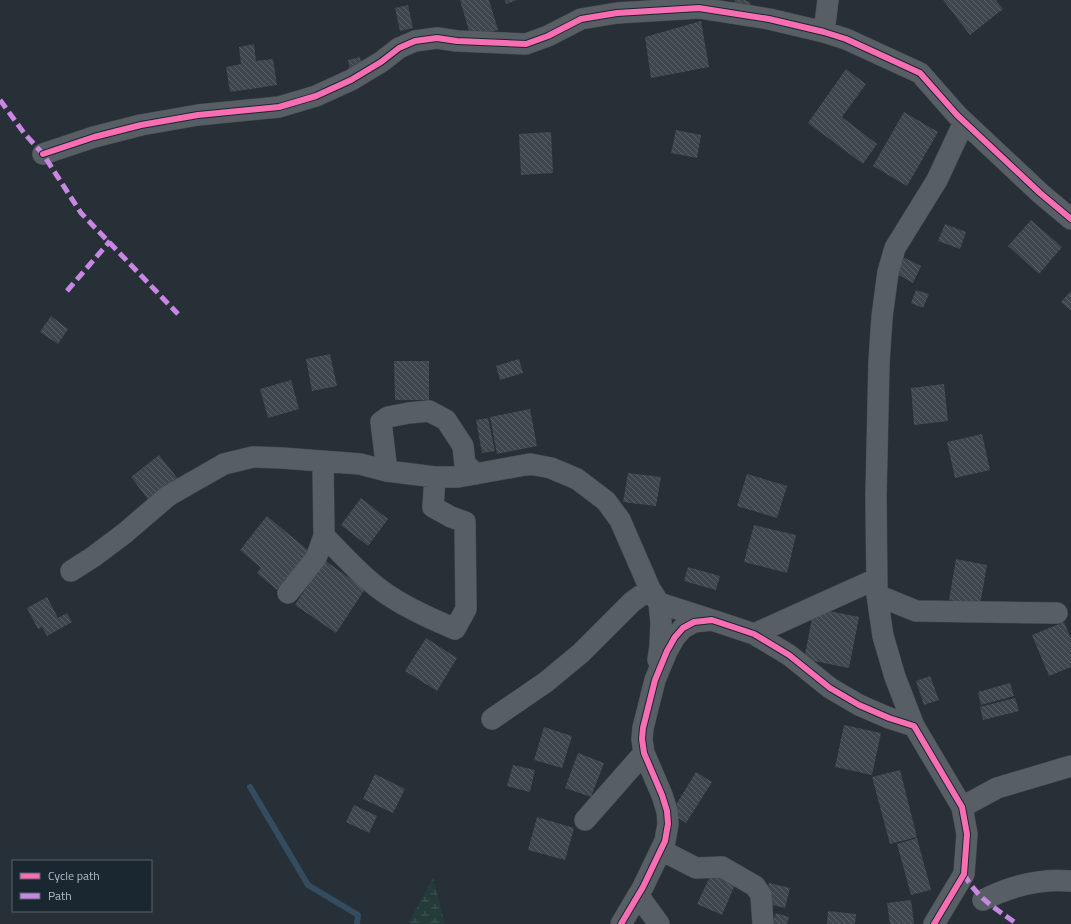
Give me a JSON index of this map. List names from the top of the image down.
{
  "legend": ["Cycle path", "Path"]
}
